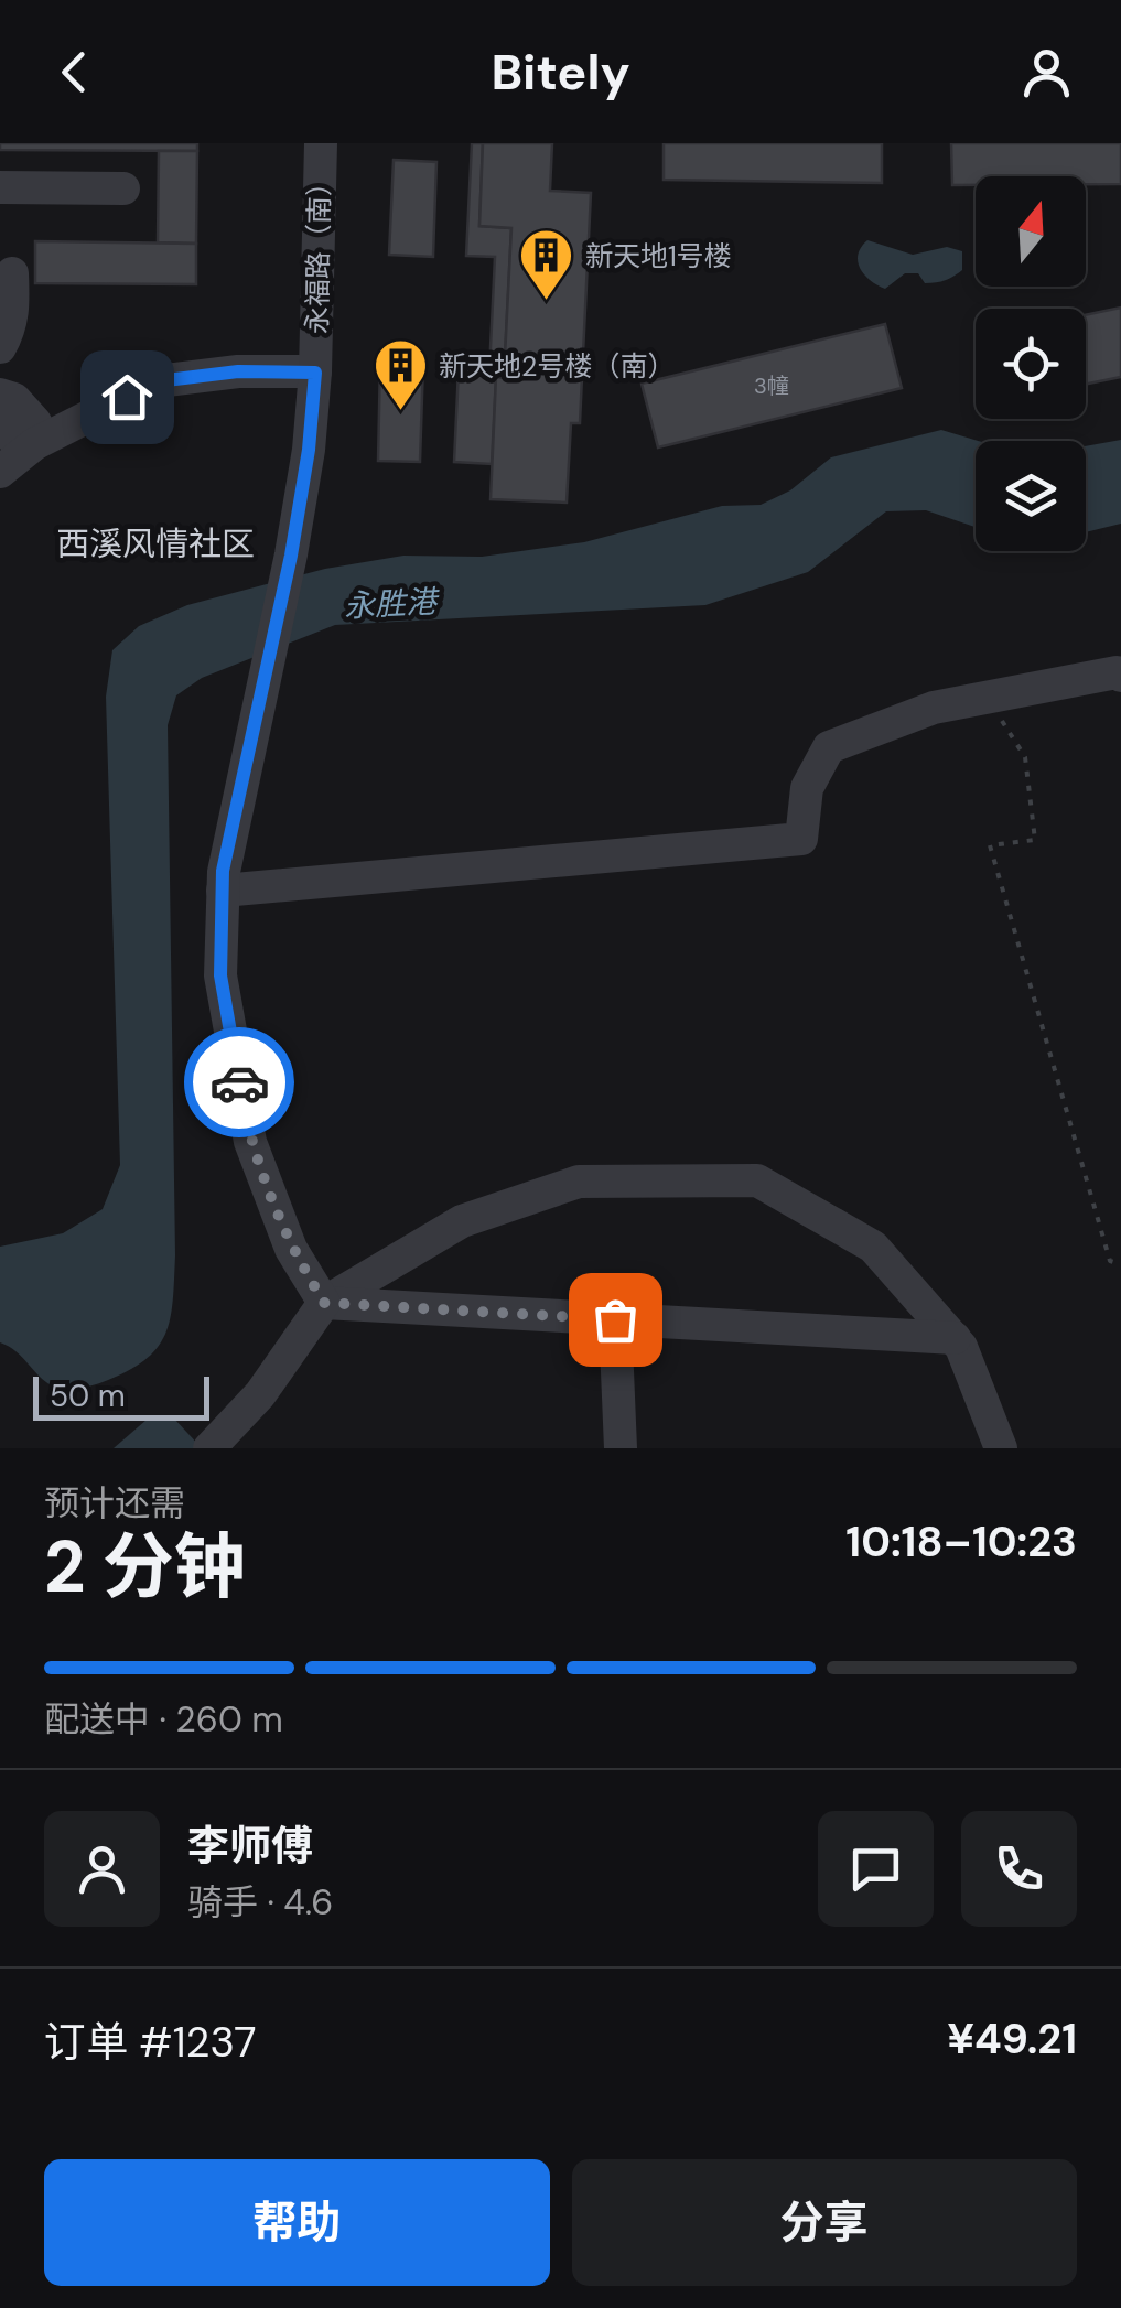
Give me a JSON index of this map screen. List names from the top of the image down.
{
  "streets": {
    "street": ["永福路（南）"]
  },
  "districts": ["西溪风情社区"],
  "water": ["永胜港"],
  "places": {
    "building": ["新天地1号楼", "新天地2号楼（南）"]
  },
  "house_numbers": ["3幢"],
  "scale_bar": "50 m",
  "north": "top",
  "page": {
    "header": "Bitely",
    "scale": "50 m",
    "heading": ["2 分钟", "预计还需", "10:18–10:23"],
    "panel": [
      "李师傅",
      "骑手 · 4.6",
      "订单 #1237",
      "¥49.21"
    ],
    "bar": "配送中 · 260 m",
    "buttons": ["帮助", "分享"]
  }
}
